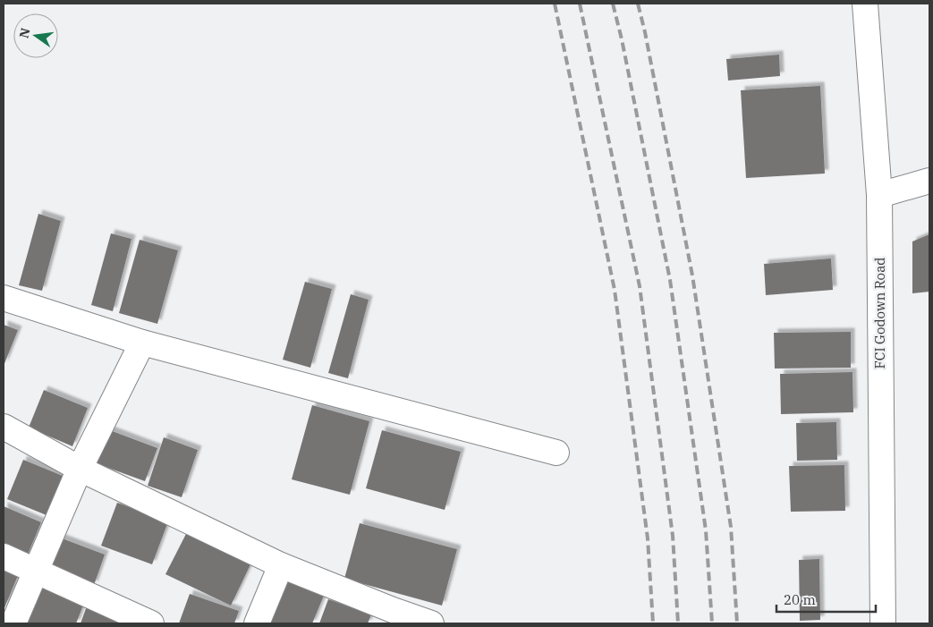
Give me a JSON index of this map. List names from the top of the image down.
{
  "streets": {
    "street": ["FCI Godown Road"]
  },
  "scale_bar": "20 m",
  "north": "left"
}
